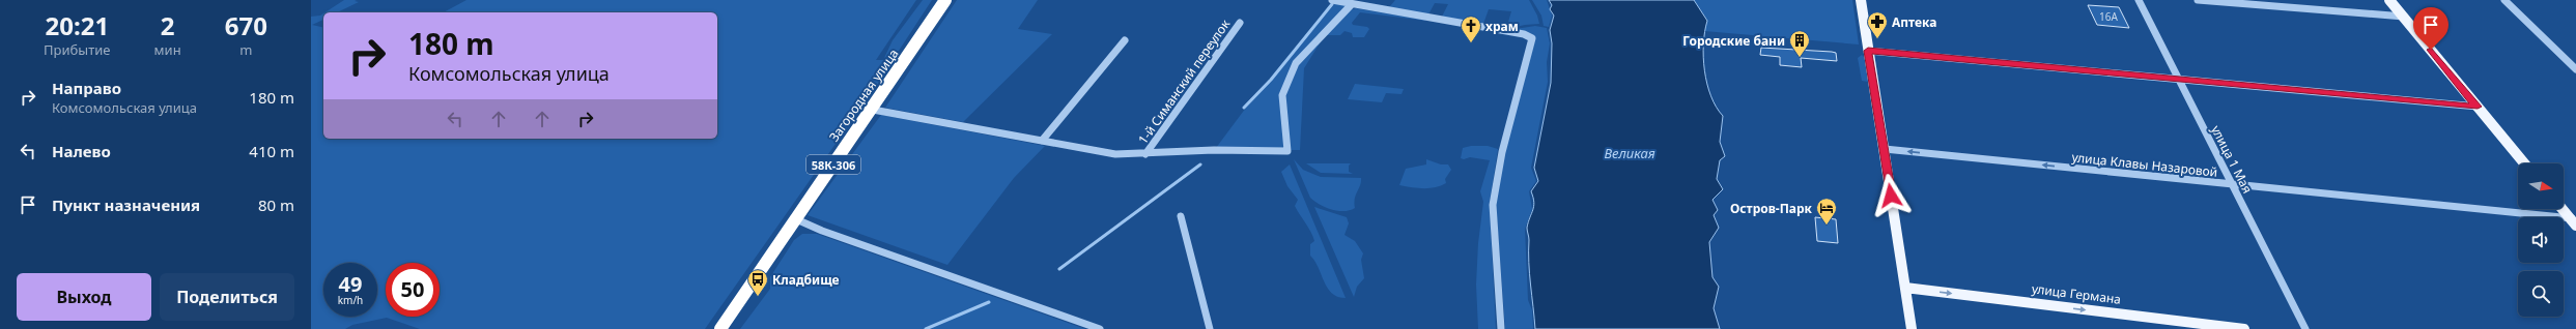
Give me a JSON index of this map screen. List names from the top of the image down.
{
  "streets": {
    "highway": ["Загородная улица", "58К-306"],
    "main road": ["улица Германа"],
    "street": ["1-й Симанский переулок", "улица 1 Мая", "улица Клавы Назаровой"]
  },
  "crossings": [
    ["улица 1 Мая", "улица Клавы Назаровой"]
  ],
  "one_way": ["улица Клавы Назаровой", "улица Германа"],
  "water": ["Великая"],
  "places": {
    "pharmacy": ["Аптека"],
    "church": ["храм"],
    "building": ["Городские бани"],
    "hotel": ["Остров-Парк"],
    "bus stop": ["Кладбище"]
  },
  "house_numbers": ["16А"],
  "north": "right",
  "page": {
    "eta": [
      "20:21",
      "Прибытие",
      "2",
      "мин",
      "670",
      "m"
    ],
    "turn": ["180 m", "Комсомольская улица"],
    "list": [
      {
        "name": "Направо",
        "note": "Комсомольская улица",
        "value": "180 m"
      },
      {
        "name": "Налево",
        "value": "410 m"
      },
      {
        "name": "Пункт назначения",
        "value": "80 m"
      }
    ],
    "speed": "49 km/h",
    "limit": "50",
    "buttons": ["Выход", "Поделиться"]
  }
}
